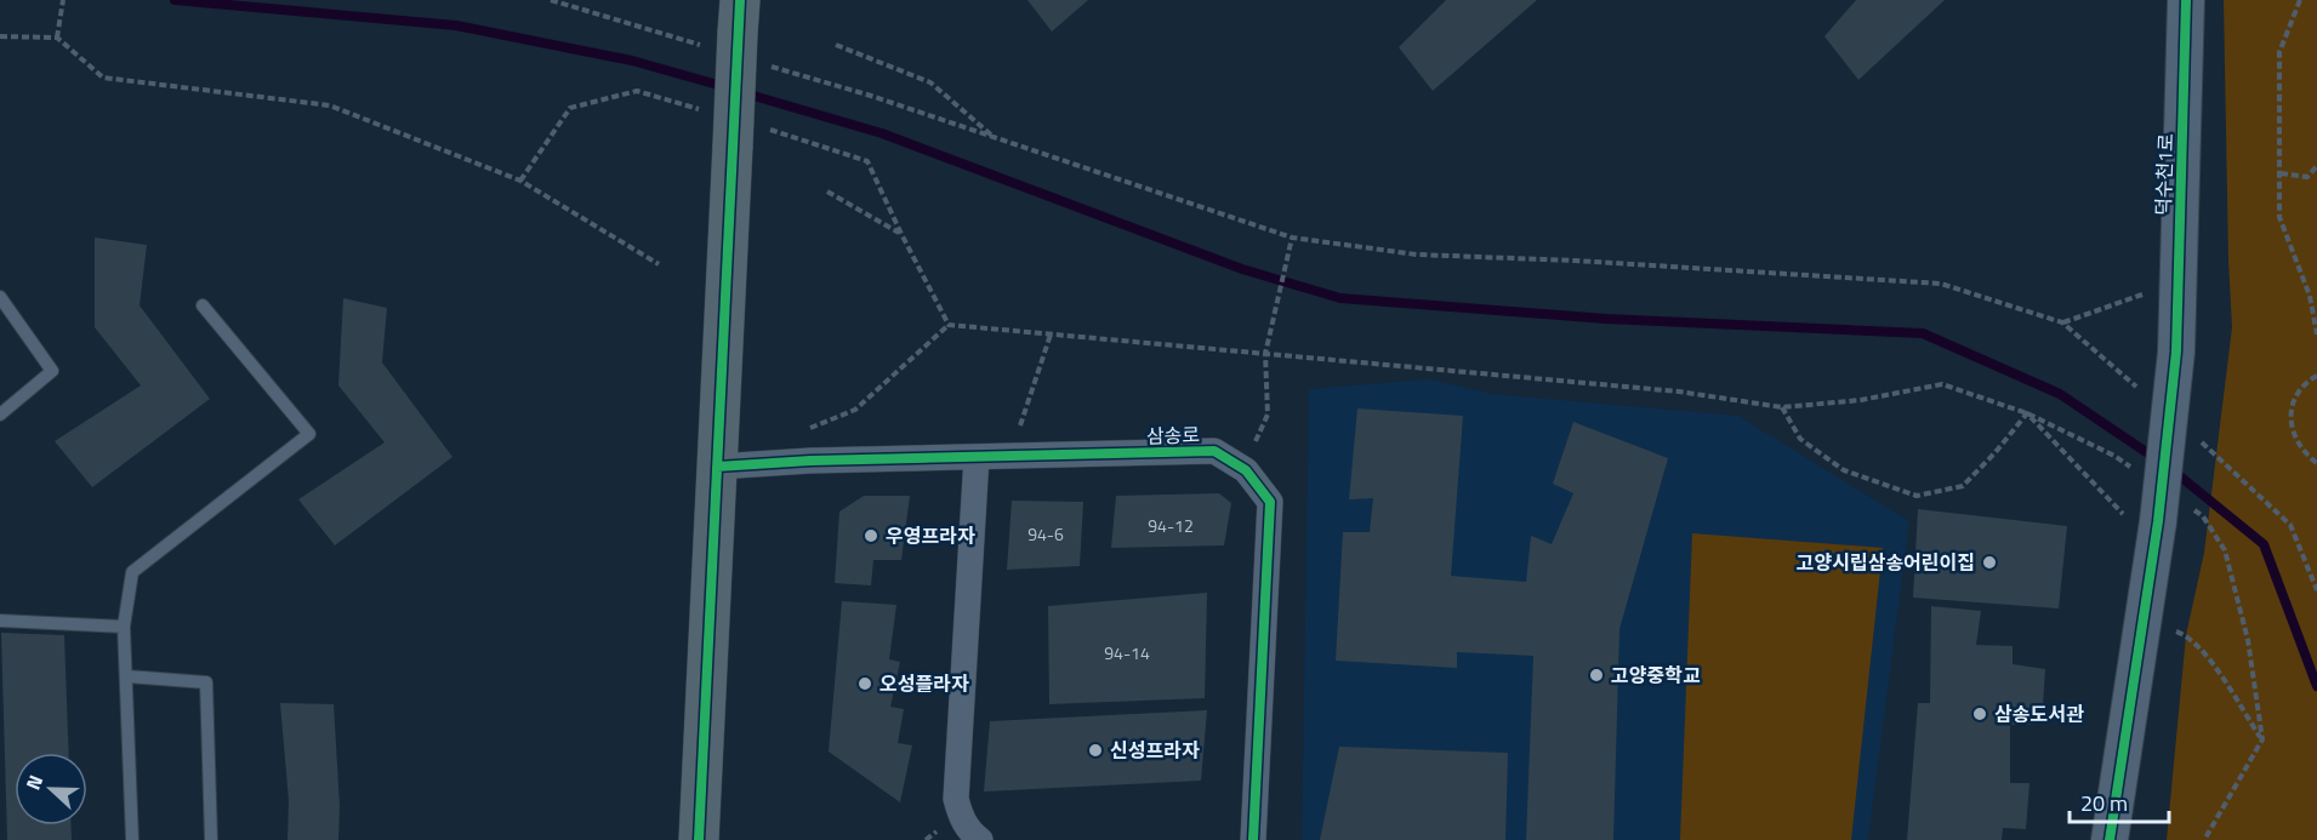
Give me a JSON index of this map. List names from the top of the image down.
{
  "streets": {
    "street": ["덕수천1로", "삼송로"]
  },
  "places": [
    "우영프라자",
    "고양시립삼송어린이집",
    "고양중학교",
    "오성플라자",
    "삼송도서관",
    "신성프라자"
  ],
  "house_numbers": ["94-12", "94-6", "94-14"],
  "scale_bar": "20 m",
  "north": "left"
}
